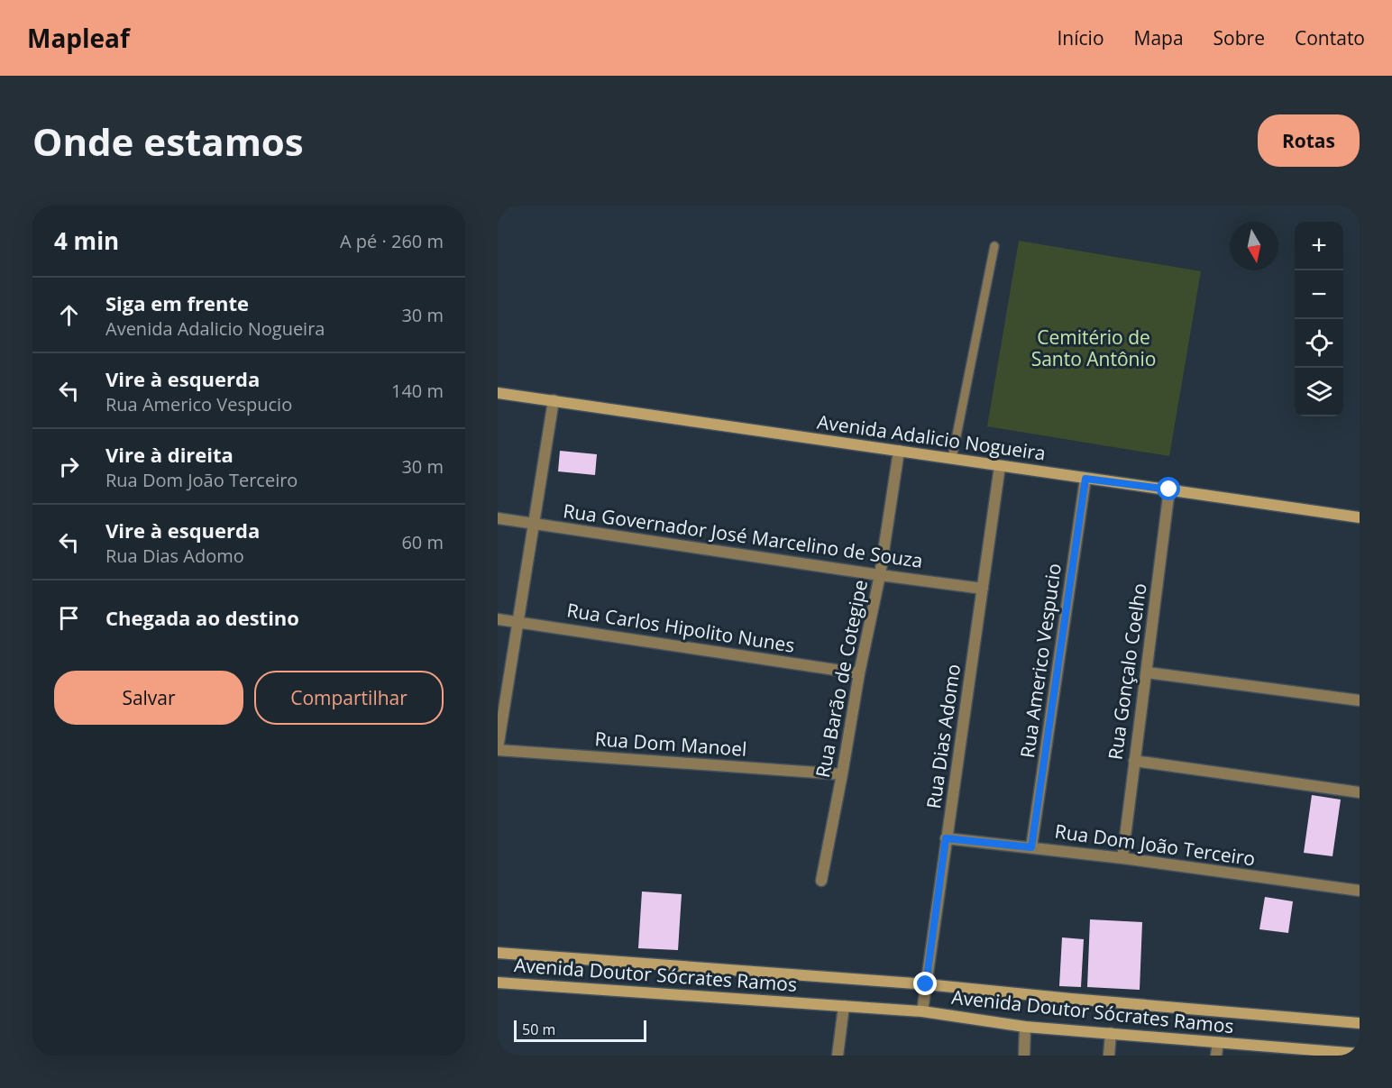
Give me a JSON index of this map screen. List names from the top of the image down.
{
  "streets": {
    "street": [
      "Avenida Adalicio Nogueira",
      "Rua Governador José Marcelino de Souza",
      "Rua Carlos Hipolito Nunes",
      "Rua Americo Vespucio",
      "Rua Gonçalo Coelho",
      "Rua Barão de Cotegipe",
      "Rua Dias Adomo",
      "Rua Dom Manoel",
      "Rua Dom João Terceiro",
      "Avenida Doutor Sócrates Ramos"
    ]
  },
  "crossings": [
    ["Avenida Adalicio Nogueira", "Rua Americo Vespucio"],
    ["Avenida Adalicio Nogueira", "Rua Gonçalo Coelho"],
    ["Avenida Adalicio Nogueira", "Rua Barão de Cotegipe"],
    ["Avenida Adalicio Nogueira", "Rua Dias Adomo"],
    ["Rua Governador José Marcelino de Souza", "Rua Barão de Cotegipe"],
    ["Rua Governador José Marcelino de Souza", "Rua Dias Adomo"],
    ["Rua Carlos Hipolito Nunes", "Rua Barão de Cotegipe"],
    ["Rua Americo Vespucio", "Rua Dom João Terceiro"],
    ["Rua Gonçalo Coelho", "Rua Dom João Terceiro"],
    ["Rua Barão de Cotegipe", "Rua Dom Manoel"],
    ["Rua Dias Adomo", "Rua Dom João Terceiro"],
    ["Rua Dias Adomo", "Avenida Doutor Sócrates Ramos"]
  ],
  "parks": ["Cemitério de Santo Antônio"],
  "scale_bar": "50 m",
  "north": "bottom",
  "page": {
    "header": "Mapleaf",
    "nav": [
      "Início",
      "Mapa",
      "Sobre",
      "Contato"
    ],
    "buttons": [
      "Rotas",
      ["Salvar", "Compartilhar"]
    ],
    "title": "Onde estamos",
    "heading": ["4 min", "A pé · 260 m"],
    "map_buttons": ["+", "−"],
    "list": [
      ["Siga em frente", "Avenida Adalicio Nogueira", "30 m"],
      ["Vire à esquerda", "Rua Americo Vespucio", "140 m"],
      ["Vire à direita", "Rua Dom João Terceiro", "30 m"],
      ["Vire à esquerda", "Rua Dias Adomo", "60 m"],
      "Chegada ao destino"
    ],
    "scale": "50 m"
  }
}
